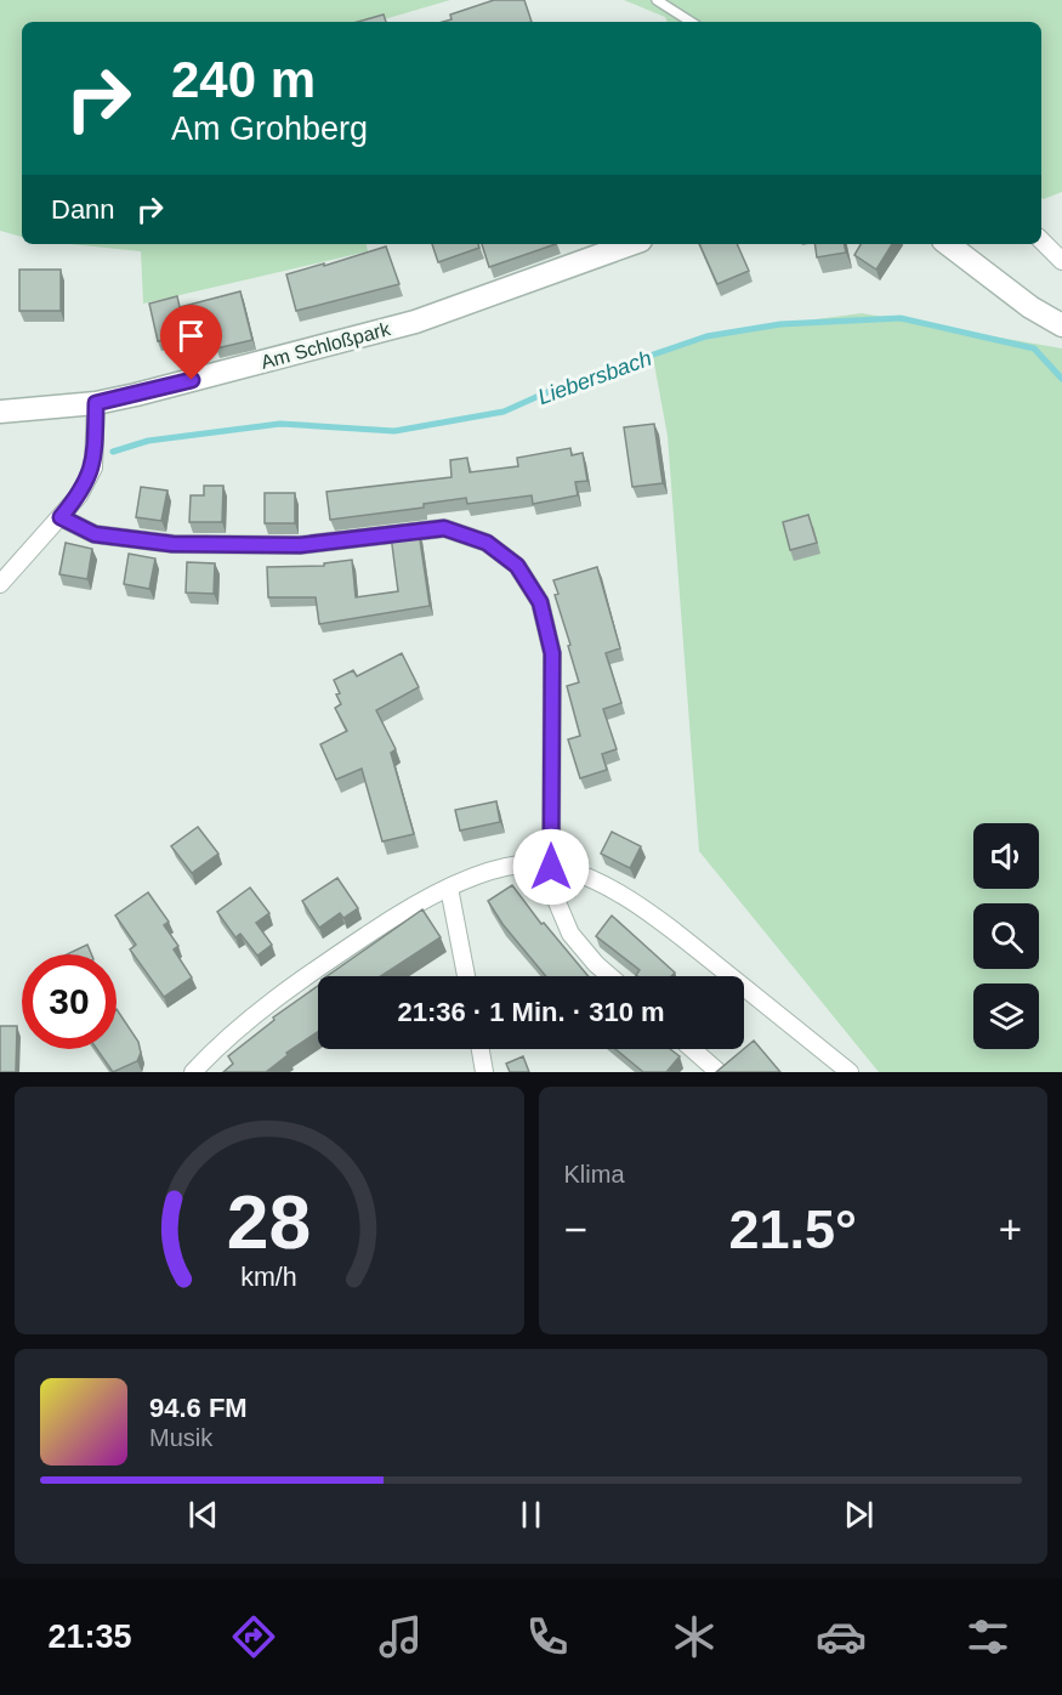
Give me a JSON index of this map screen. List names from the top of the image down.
{
  "streets": {
    "street": ["Am Schloßpark"]
  },
  "water": ["Liebersbach"],
  "page": {
    "turn": ["240 m", "Am Grohberg"],
    "then": "Dann",
    "limit": "30",
    "trip": "21:36 · 1 Min. · 310 m",
    "tile": "Klima",
    "heat": ["−", "21.5°", "+"],
    "song": ["94.6 FM", "Musik"],
    "tabs": "21:35",
    "gauge": ["28", "km/h"]
  }
}
